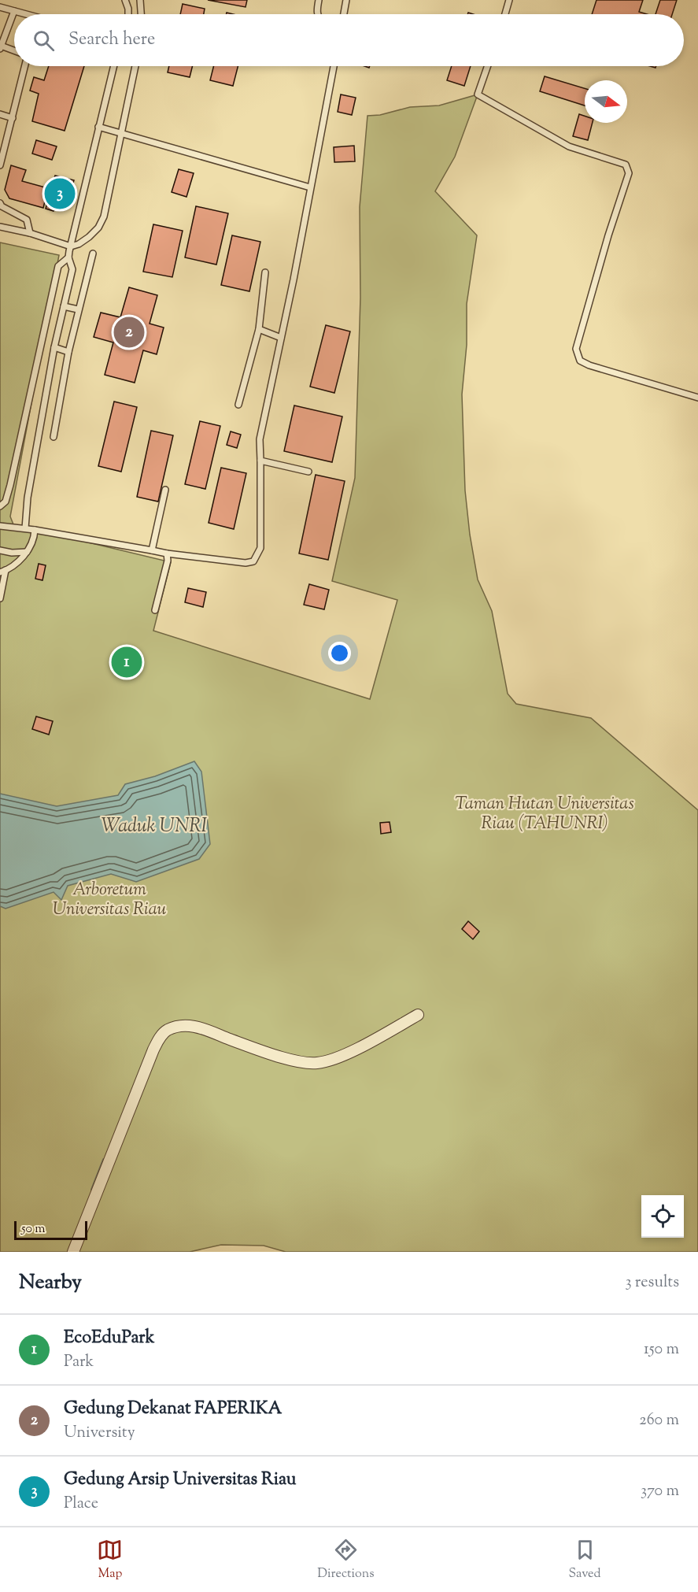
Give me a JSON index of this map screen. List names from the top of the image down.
{
  "water": ["Waduk UNRI"],
  "parks": ["Taman Hutan Universitas Riau (TAHUNRI)", "Arboretum Universitas Riau"],
  "scale_bar": "50 m",
  "north": "right",
  "page": {
    "search": "Search here",
    "pins": ["3", "2", "1"],
    "scale": "50 m",
    "heading": ["Nearby", "3 results"],
    "list": [
      {
        "mark": "1",
        "name": "EcoEduPark",
        "note": "Park",
        "value": "150 m"
      },
      {
        "mark": "2",
        "name": "Gedung Dekanat FAPERIKA",
        "note": "University",
        "value": "260 m"
      },
      {
        "mark": "3",
        "name": "Gedung Arsip Universitas Riau",
        "note": "Place",
        "value": "370 m"
      }
    ],
    "nav": ["Map", "Directions", "Saved"]
  }
}
